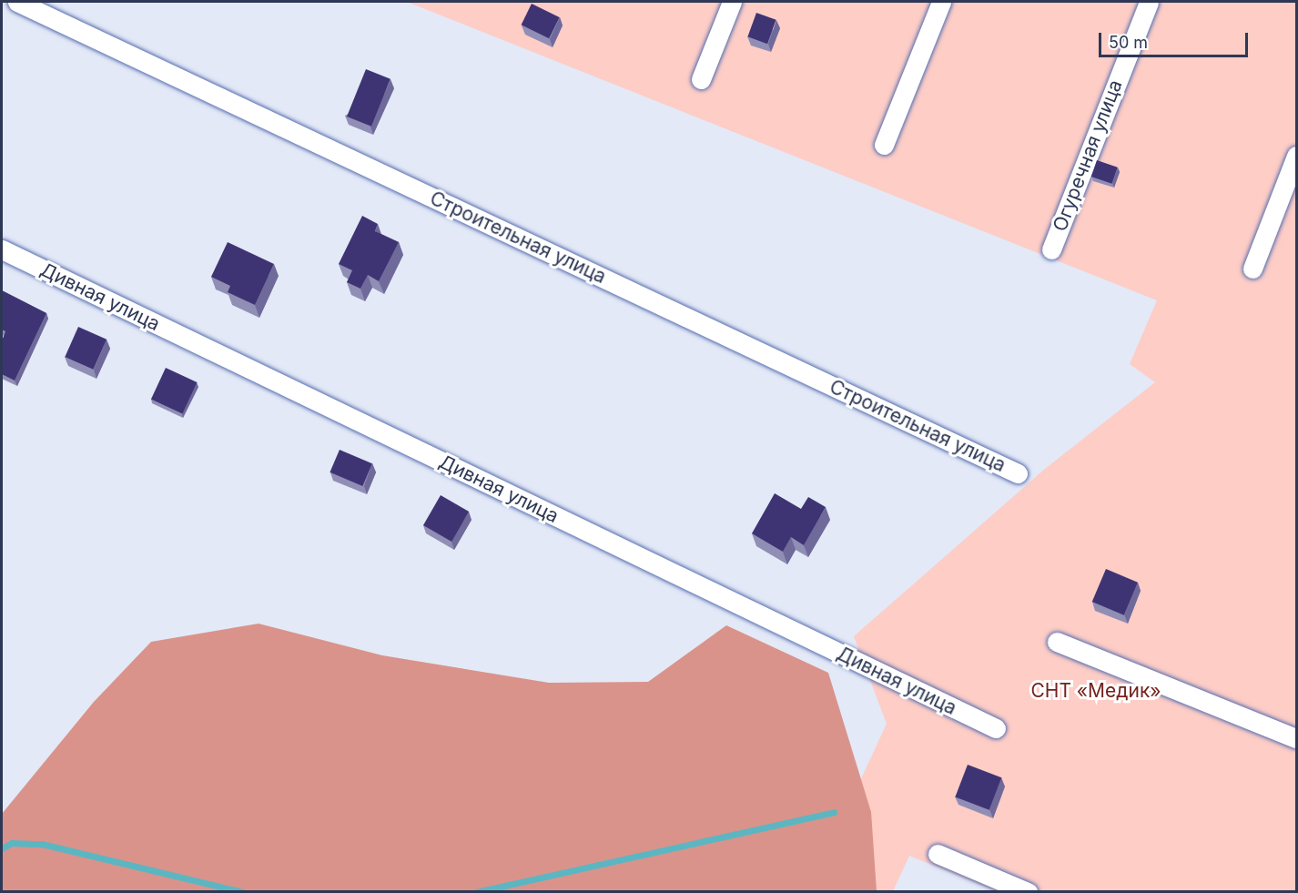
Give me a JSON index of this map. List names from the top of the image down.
{
  "streets": {
    "street": ["Огуречная улица", "Строительная улица", "Дивная улица"]
  },
  "parks": ["СНТ «Медик»"],
  "scale_bar": "50 m"
}
